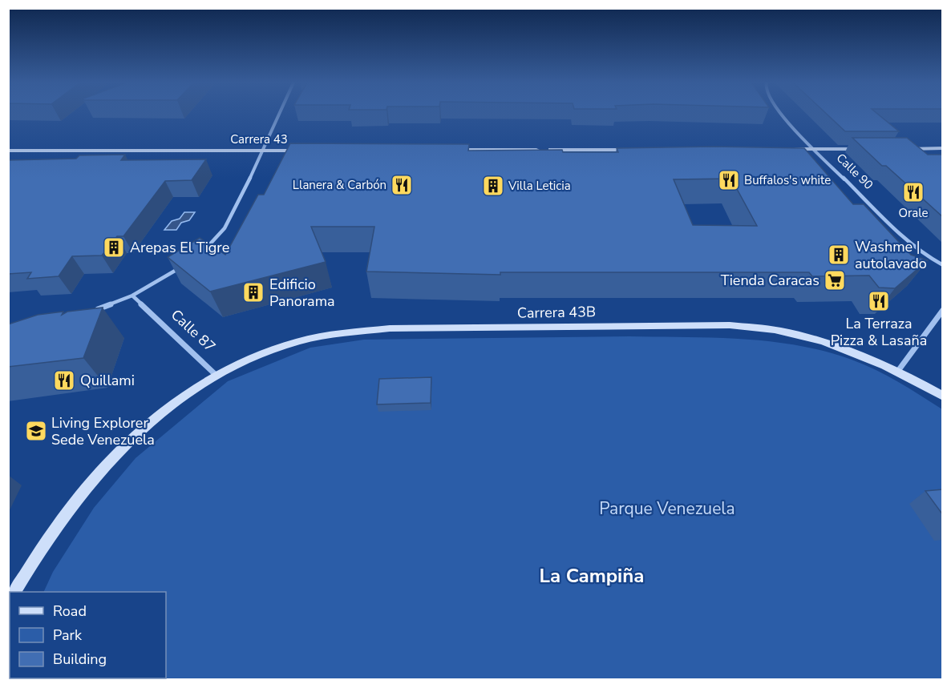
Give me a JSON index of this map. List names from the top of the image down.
{
  "streets": {
    "street": [
      "Carrera 43",
      "Calle 90",
      "Carrera 43B",
      "Calle 87"
    ]
  },
  "crossings": [
    ["Carrera 43B", "Calle 87"]
  ],
  "districts": ["La Campiña"],
  "parks": ["Parque Venezuela"],
  "places": {
    "restaurant": [
      "Buffalos's white",
      "Llanera & Carbón",
      "Orale",
      "La Terraza Pizza & Lasaña",
      "Quillami"
    ],
    "building": [
      "Villa Leticia",
      "Arepas El Tigre",
      "Washme | autolavado",
      "Edificio Panorama"
    ],
    "supermarket": ["Tienda Caracas"],
    "school or university": ["Living Explorer Sede Venezuela"]
  },
  "legend": ["Road", "Park", "Building"]
}
